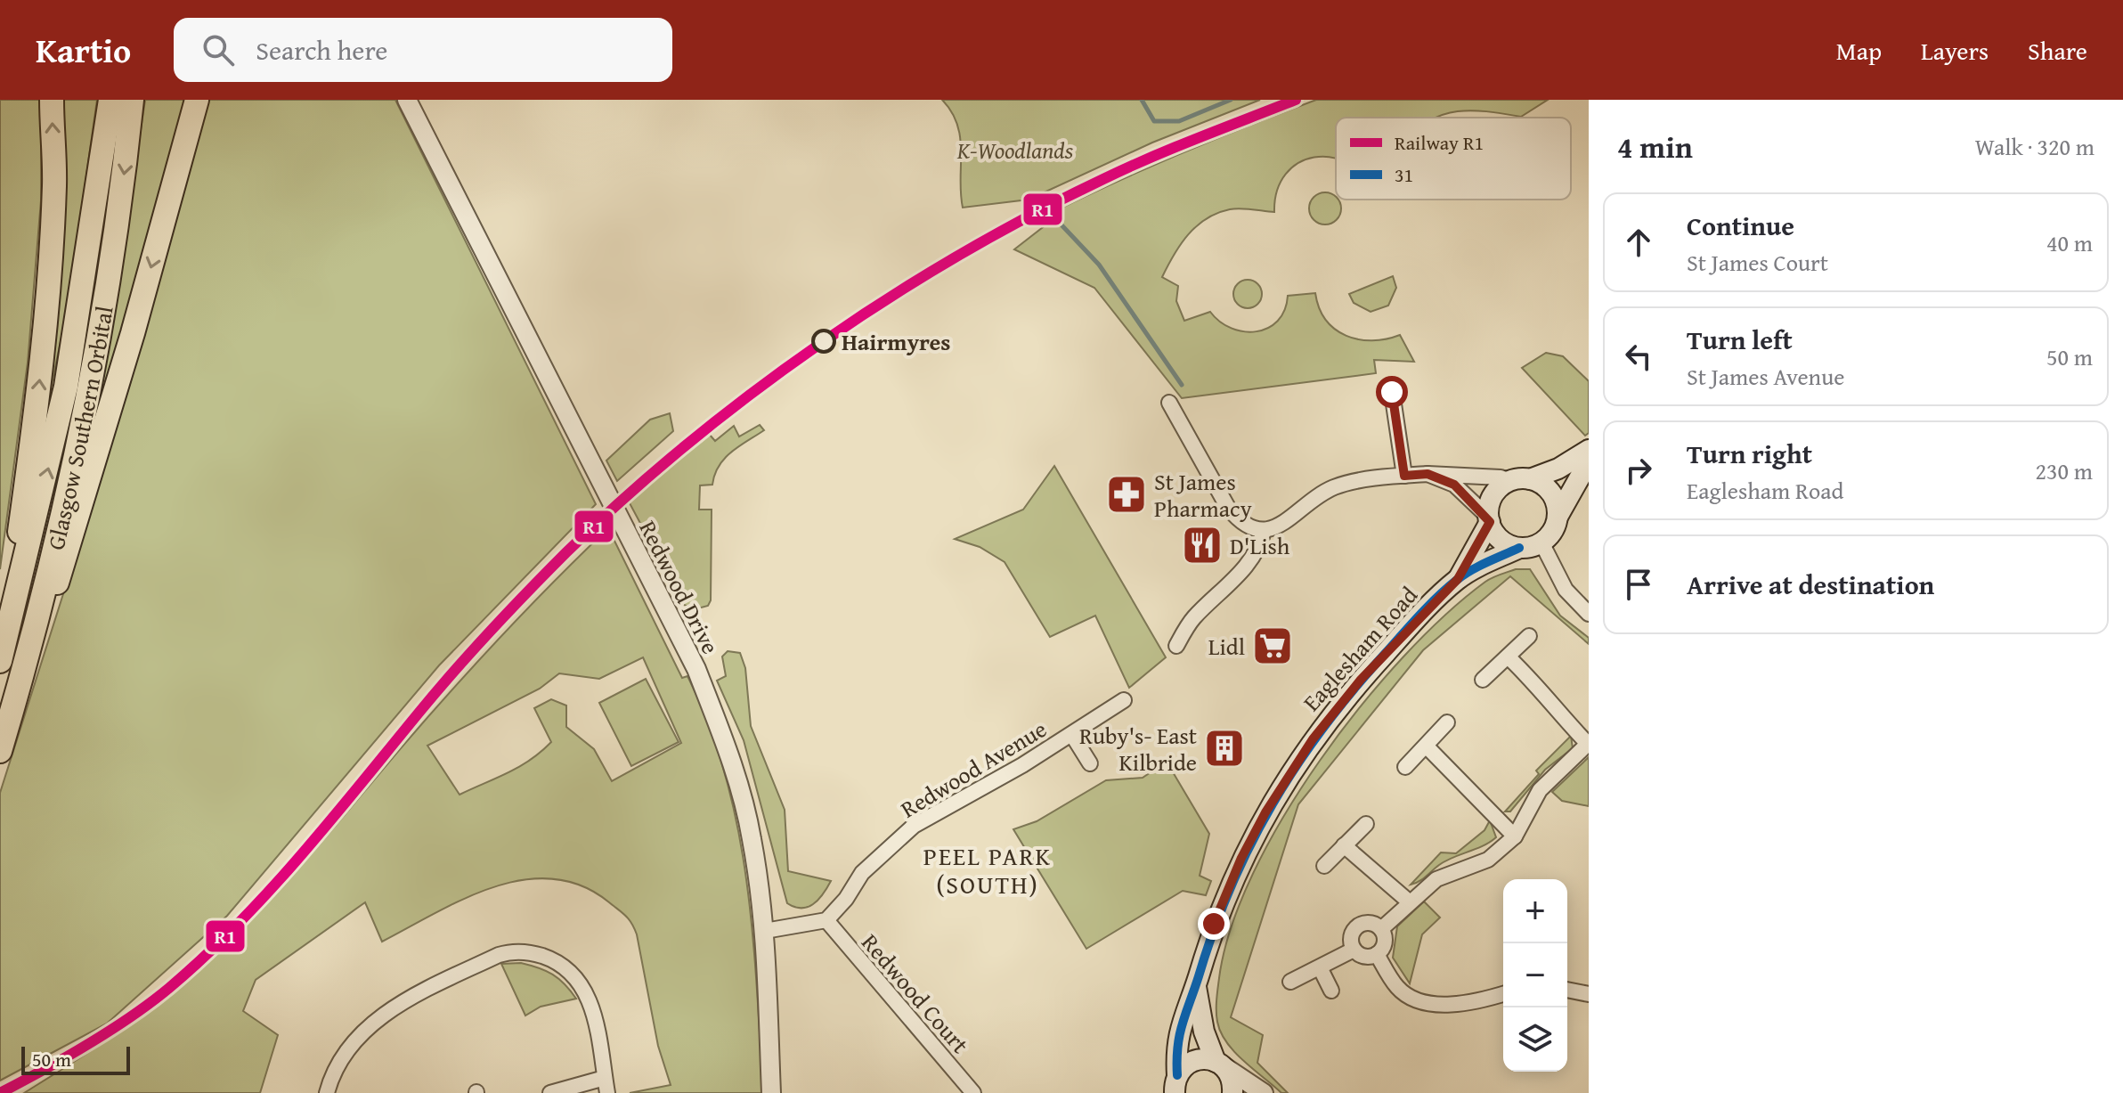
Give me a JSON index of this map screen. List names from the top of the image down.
{
  "streets": {
    "highway": ["Glasgow Southern Orbital"],
    "main road": ["Eaglesham Road"],
    "street": ["Redwood Drive", "Redwood Avenue", "Redwood Court"]
  },
  "crossings": [
    ["Redwood Avenue", "Redwood Court"]
  ],
  "districts": ["PEEL PARK (SOUTH)"],
  "parks": ["K-Woodlands"],
  "places": {
    "other": ["Hairmyres"],
    "pharmacy": ["St James Pharmacy"],
    "restaurant": ["D'Lish"],
    "supermarket": ["Lidl"],
    "building": ["Ruby's- East Kilbride"]
  },
  "lines": ["rail line R1", "transit line 31"],
  "legend": ["Railway R1", "31"],
  "scale_bar": "50 m",
  "page": {
    "header": "Kartio",
    "search": "Search here",
    "nav": ["Map", "Layers", "Share"],
    "heading": ["4 min", "Walk · 320 m"],
    "list": [
      ["Continue", "St James Court", "40 m"],
      ["Turn left", "St James Avenue", "50 m"],
      ["Turn right", "Eaglesham Road", "230 m"],
      "Arrive at destination"
    ],
    "map_buttons": ["+", "−"],
    "scale": "50 m"
  }
}
